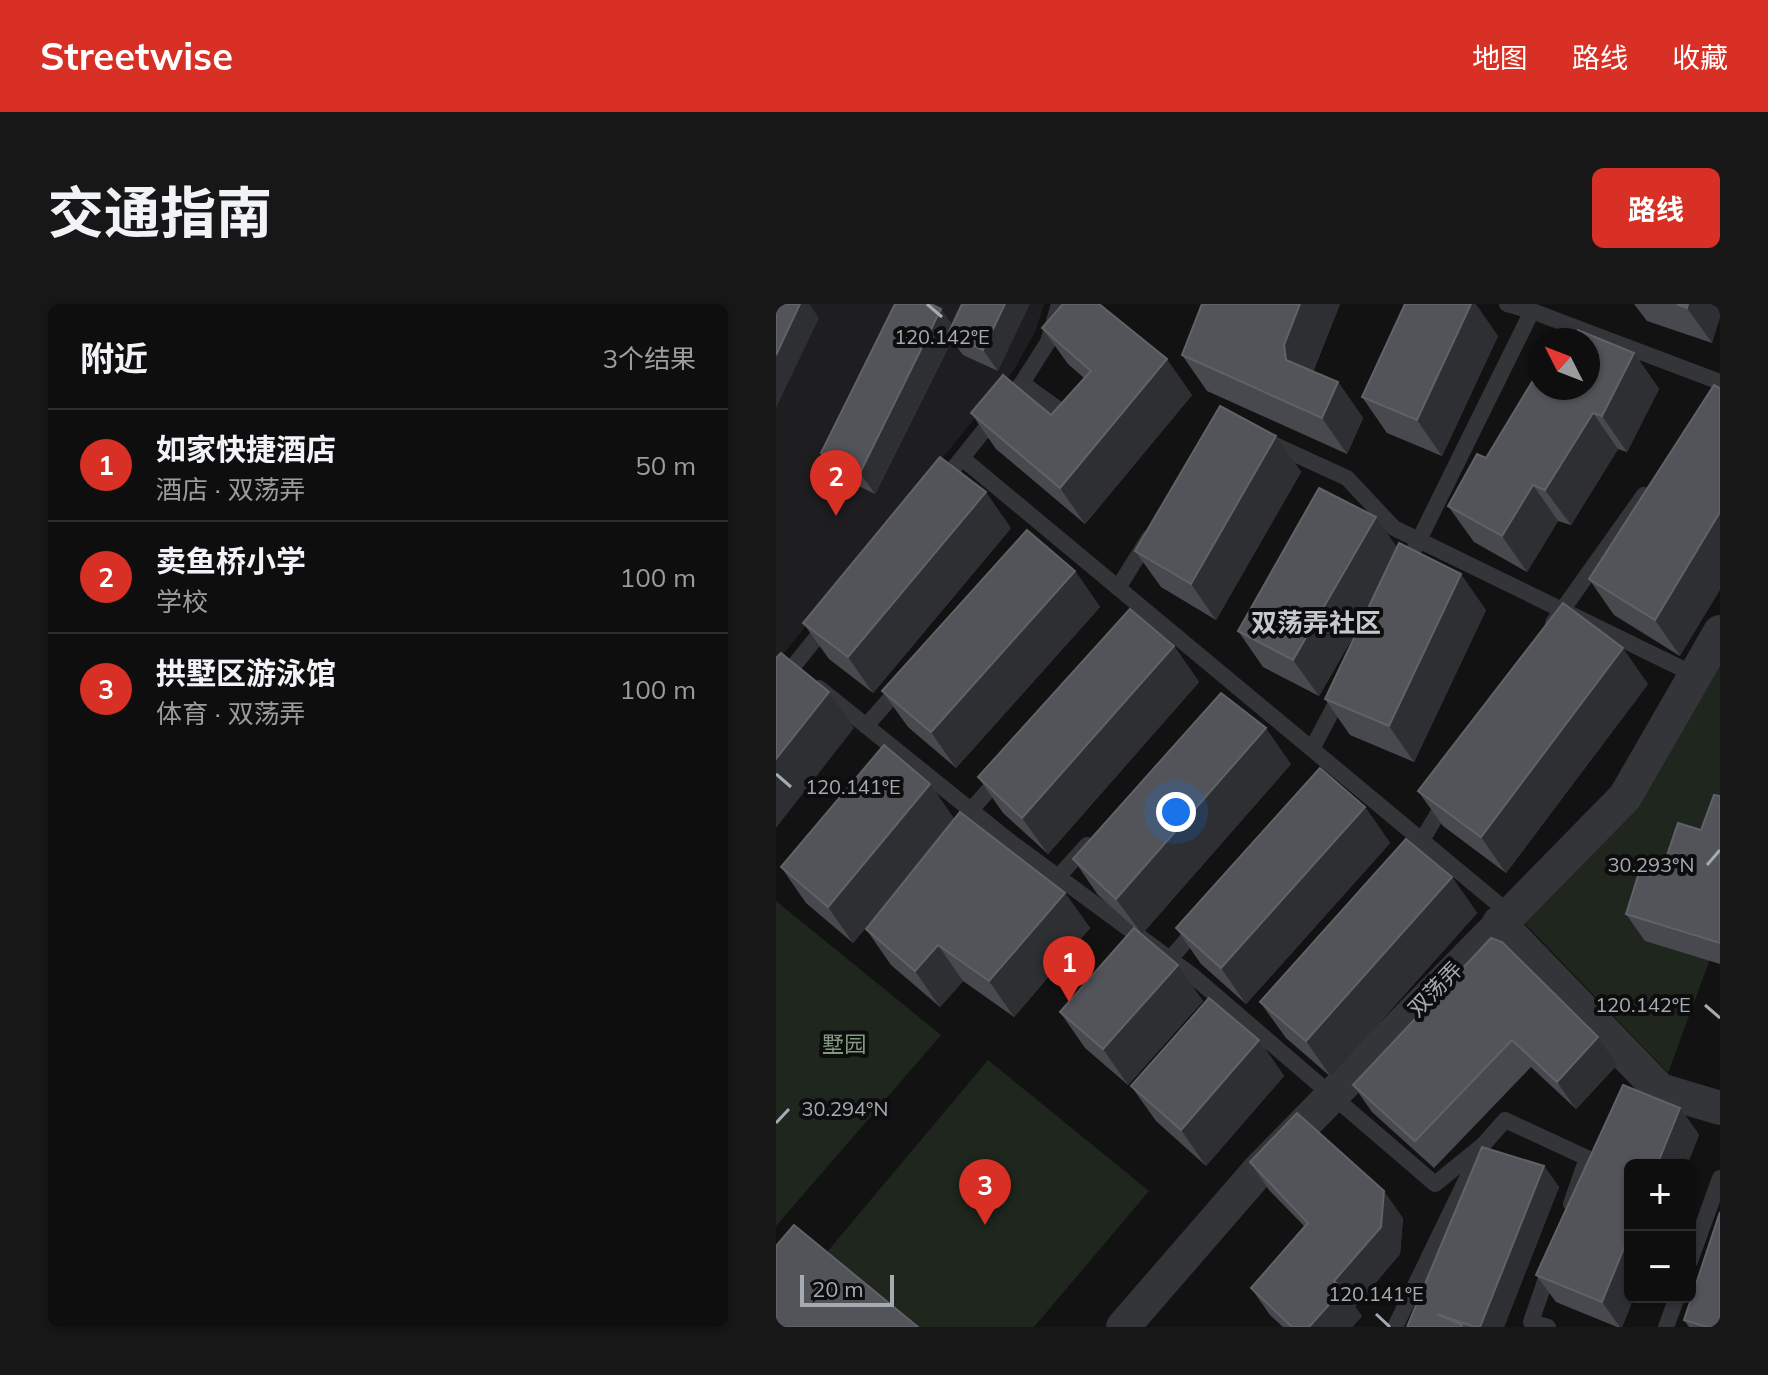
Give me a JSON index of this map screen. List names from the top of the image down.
{
  "streets": {
    "street": ["双荡弄"]
  },
  "districts": ["双荡弄社区"],
  "parks": ["墅园"],
  "scale_bar": "20 m",
  "north": "top left",
  "page": {
    "header": "Streetwise",
    "nav": ["地图", "路线", "收藏"],
    "title": "交通指南",
    "buttons": "路线",
    "heading": ["附近", "3个结果"],
    "list": [
      {
        "mark": "1",
        "name": "如家快捷酒店",
        "note": "酒店 · 双荡弄",
        "value": "50 m"
      },
      {
        "mark": "2",
        "name": "卖鱼桥小学",
        "note": "学校",
        "value": "100 m"
      },
      {
        "mark": "3",
        "name": "拱墅区游泳馆",
        "note": "体育 · 双荡弄",
        "value": "100 m"
      }
    ],
    "pins": ["2", "1", "3"],
    "map_buttons": ["+", "−"],
    "scale": "20 m"
  },
  "coordinates": [
    "120.142°E",
    "120.141°E",
    "30.293°N",
    "30.294°N"
  ]
}
